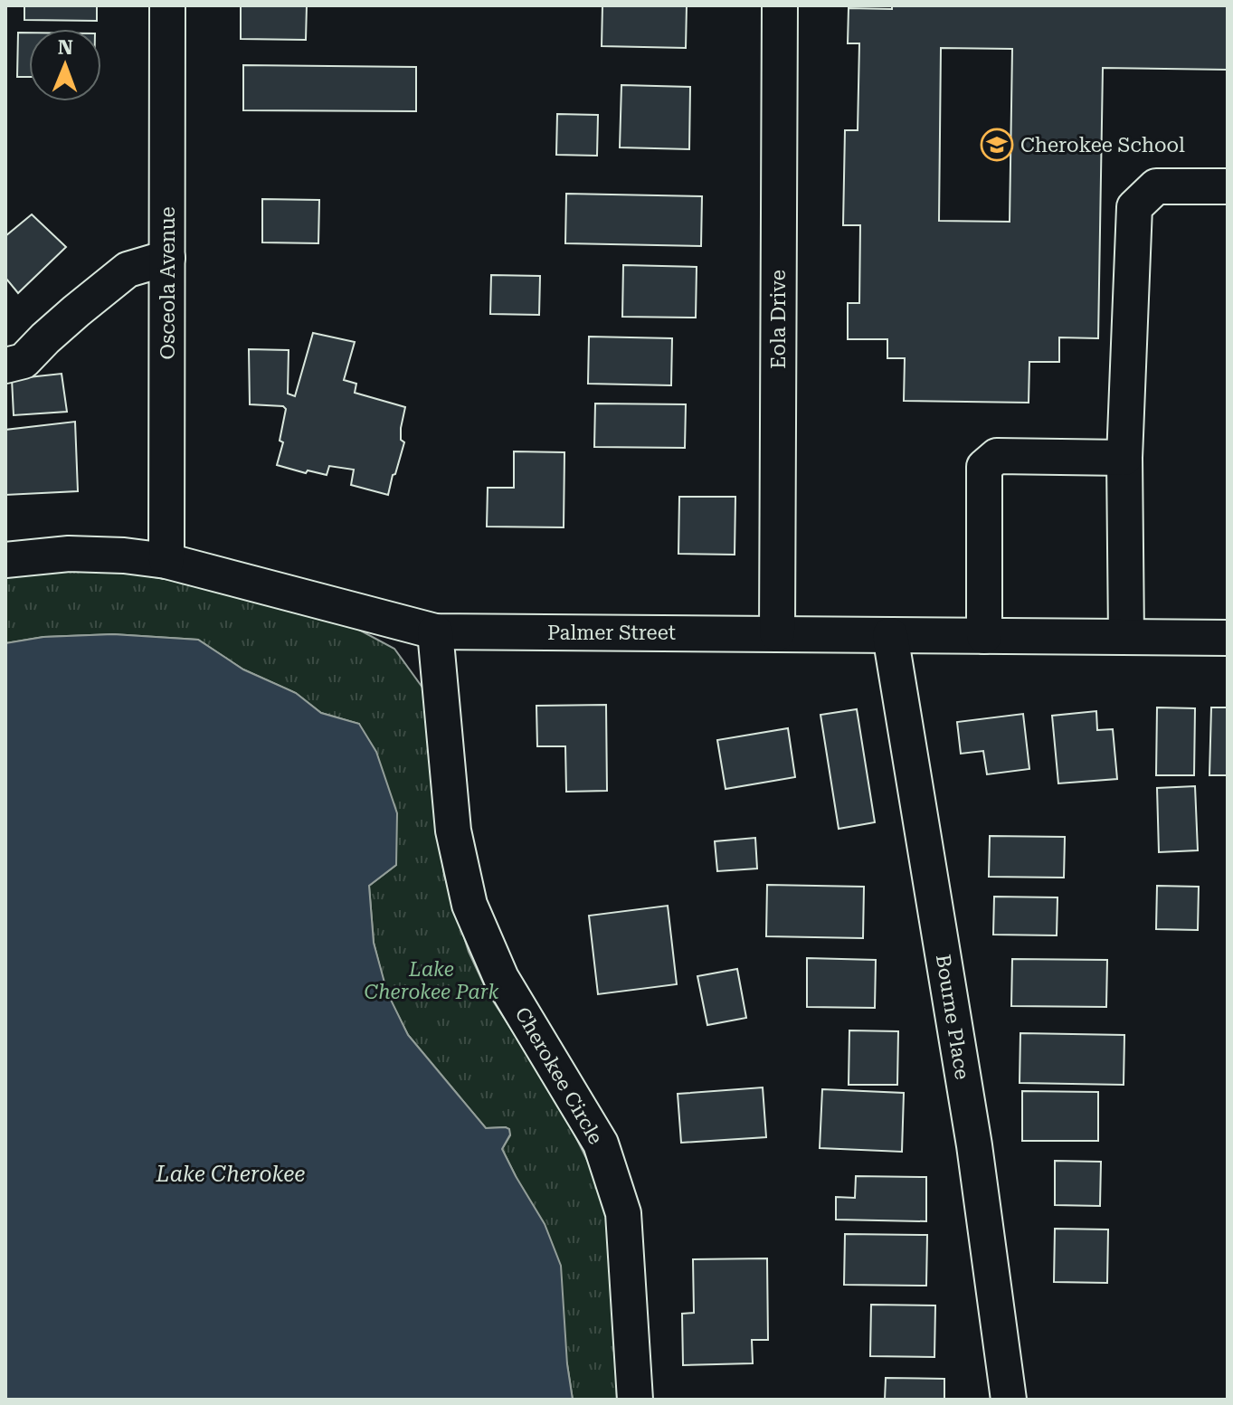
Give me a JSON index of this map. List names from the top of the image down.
{
  "streets": {
    "street": [
      "Osceola Avenue",
      "Eola Drive",
      "Palmer Street",
      "Bourne Place",
      "Cherokee Circle"
    ]
  },
  "crossings": [
    ["Osceola Avenue", "Palmer Street"],
    ["Eola Drive", "Palmer Street"],
    ["Palmer Street", "Bourne Place"],
    ["Palmer Street", "Cherokee Circle"]
  ],
  "water": ["Lake Cherokee"],
  "parks": ["Lake Cherokee Park"],
  "places": {
    "school or university": ["Cherokee School"]
  },
  "north": "top"
}
